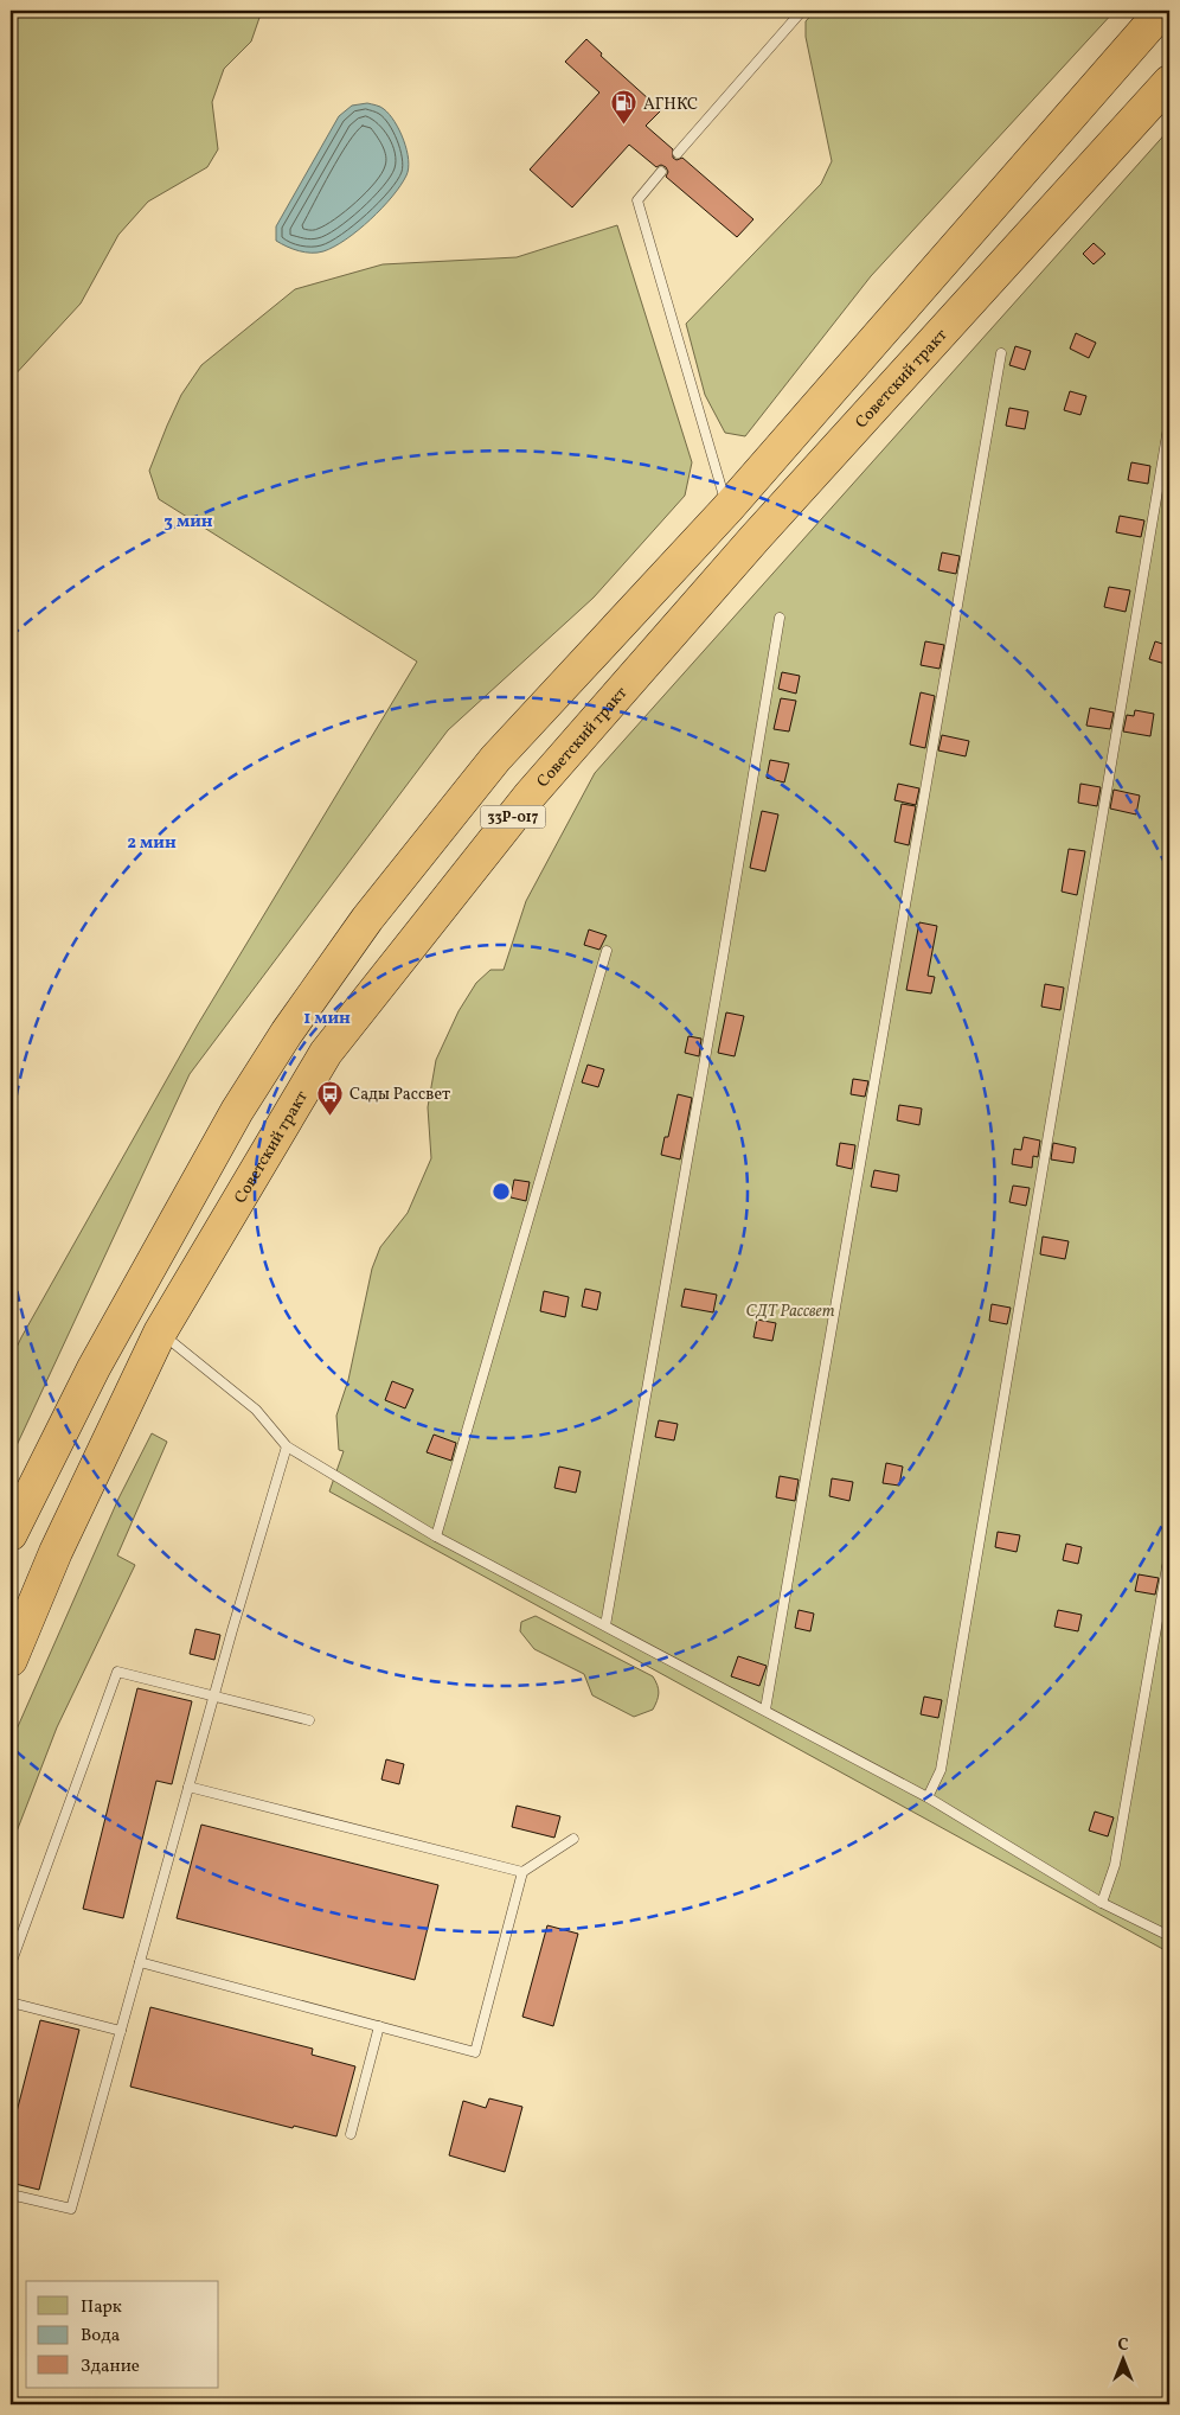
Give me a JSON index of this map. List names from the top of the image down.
{
  "streets": {
    "highway": ["Советский тракт", "33Р-017"]
  },
  "parks": ["СДТ Рассвет"],
  "places": {
    "fuel station": ["АГНКС"],
    "bus stop": ["Сады Рассвет"]
  },
  "legend": ["Парк", "Вода", "Здание"],
  "north": "top",
  "rings": ["3 мин", "2 мин", "1 мин"]
}
